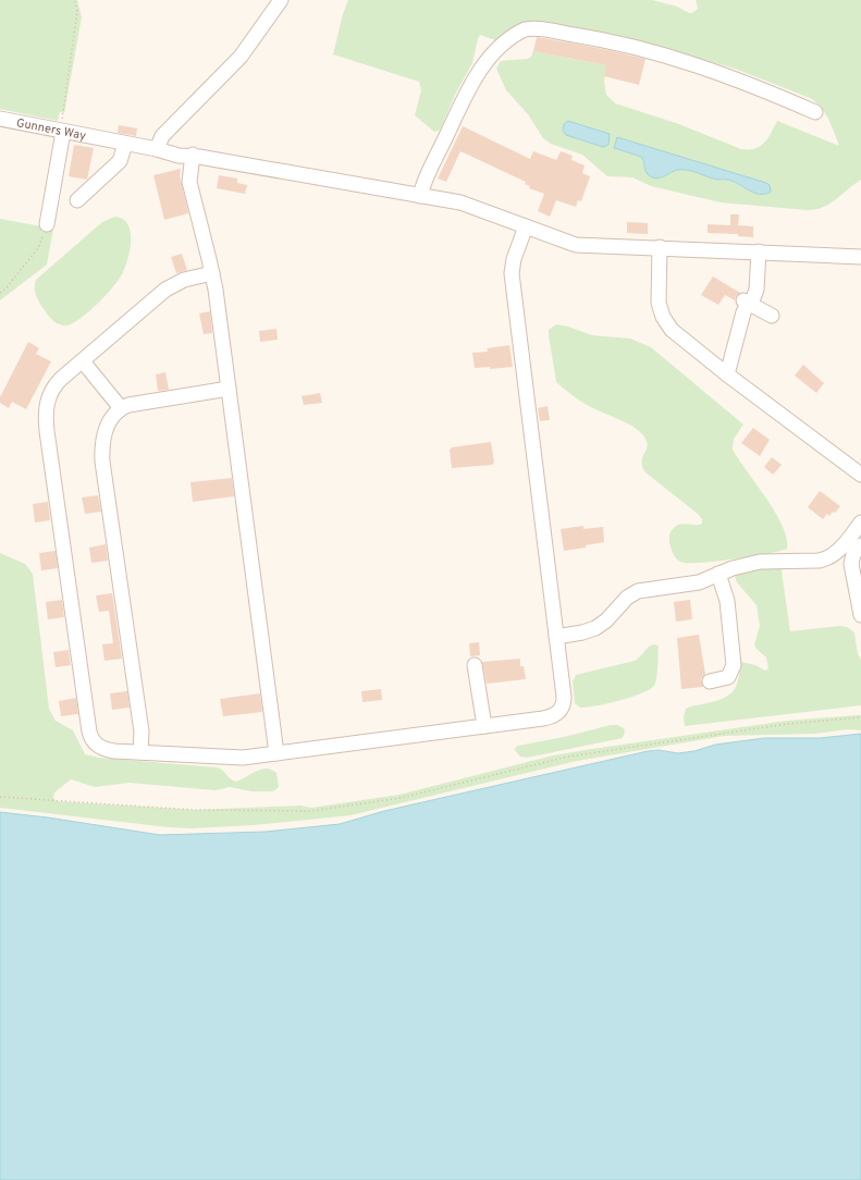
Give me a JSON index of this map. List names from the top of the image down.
{
  "streets": {
    "street": ["Gunners Way"]
  }
}
